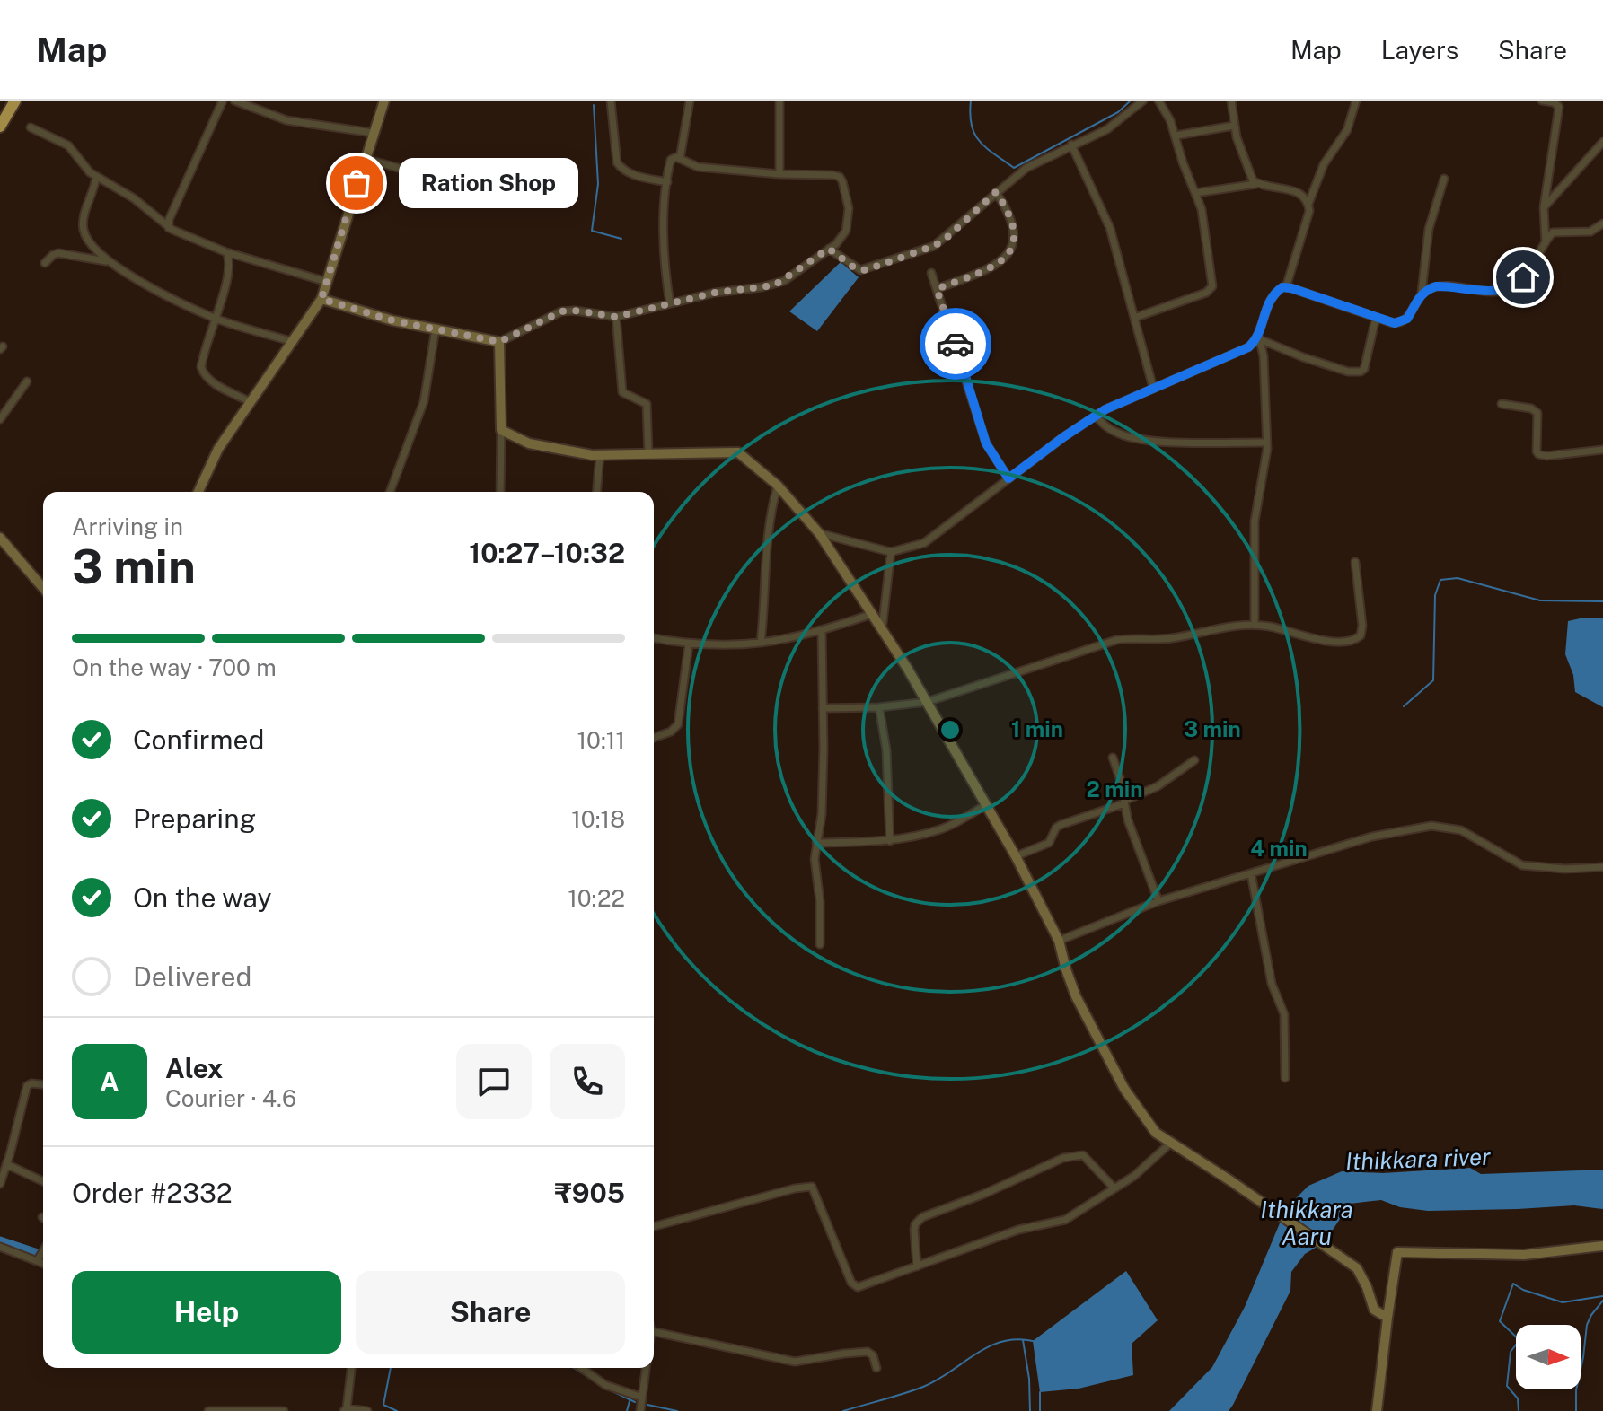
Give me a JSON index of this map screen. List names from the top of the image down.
{
  "water": ["Ithikkara river", "Ithikkara Aaru"],
  "places": ["Ration Shop"],
  "north": "right",
  "page": {
    "header": "Map",
    "nav": ["Map", "Layers", "Share"],
    "bubble": "Ration Shop",
    "heading": ["3 min", "Arriving in", "10:27–10:32"],
    "panel": [
      "Alex",
      "Courier · 4.6",
      "Order #2332",
      "₹905"
    ],
    "bar": "On the way · 700 m",
    "list": [
      ["Confirmed", "10:11"],
      ["Preparing", "10:18"],
      ["On the way", "10:22"],
      "Delivered"
    ],
    "round": "A",
    "buttons": ["Help", "Share"]
  },
  "rings": [
    "1 min",
    "3 min",
    "2 min",
    "4 min"
  ]
}
